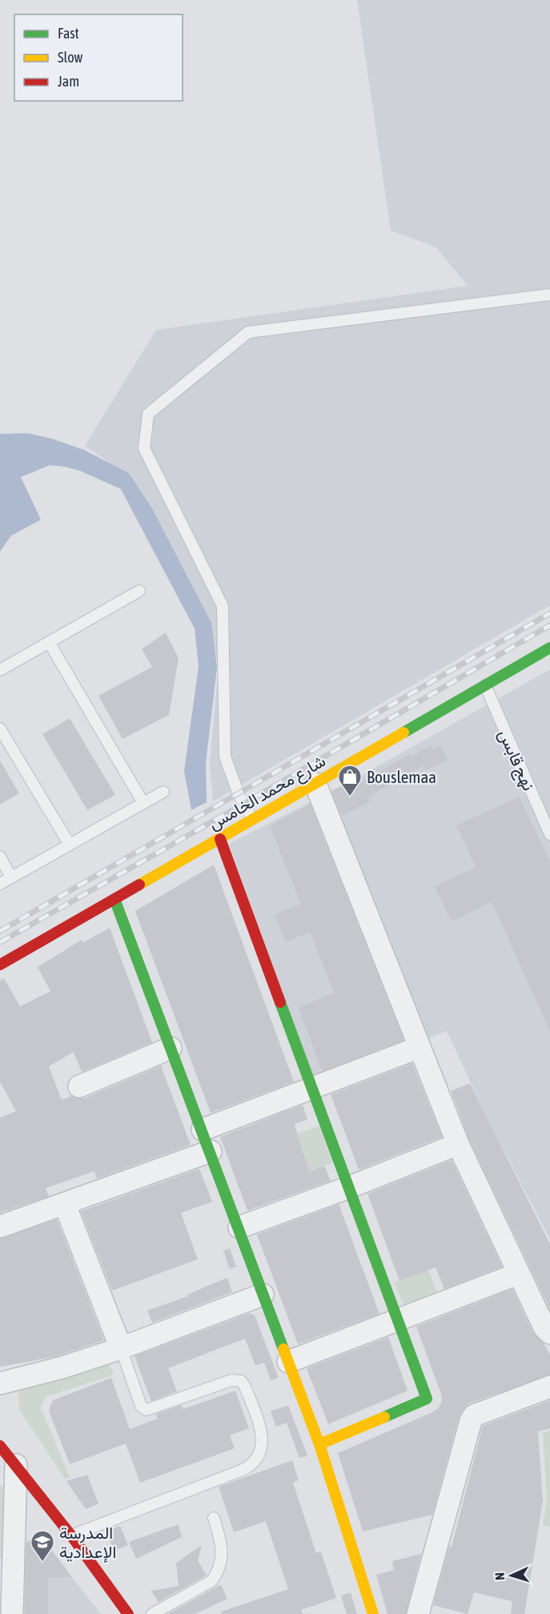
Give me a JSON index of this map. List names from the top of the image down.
{
  "streets": {
    "street": ["شارع محمد الخامس"],
    "lane": ["نهج قابس"]
  },
  "crossings": [
    ["نهج قابس", "شارع محمد الخامس"]
  ],
  "places": {
    "shop": ["Bouslemaa"],
    "school or university": ["المدرسة الإعدادية"]
  },
  "legend": ["Fast", "Slow", "Jam"],
  "north": "left"
}
